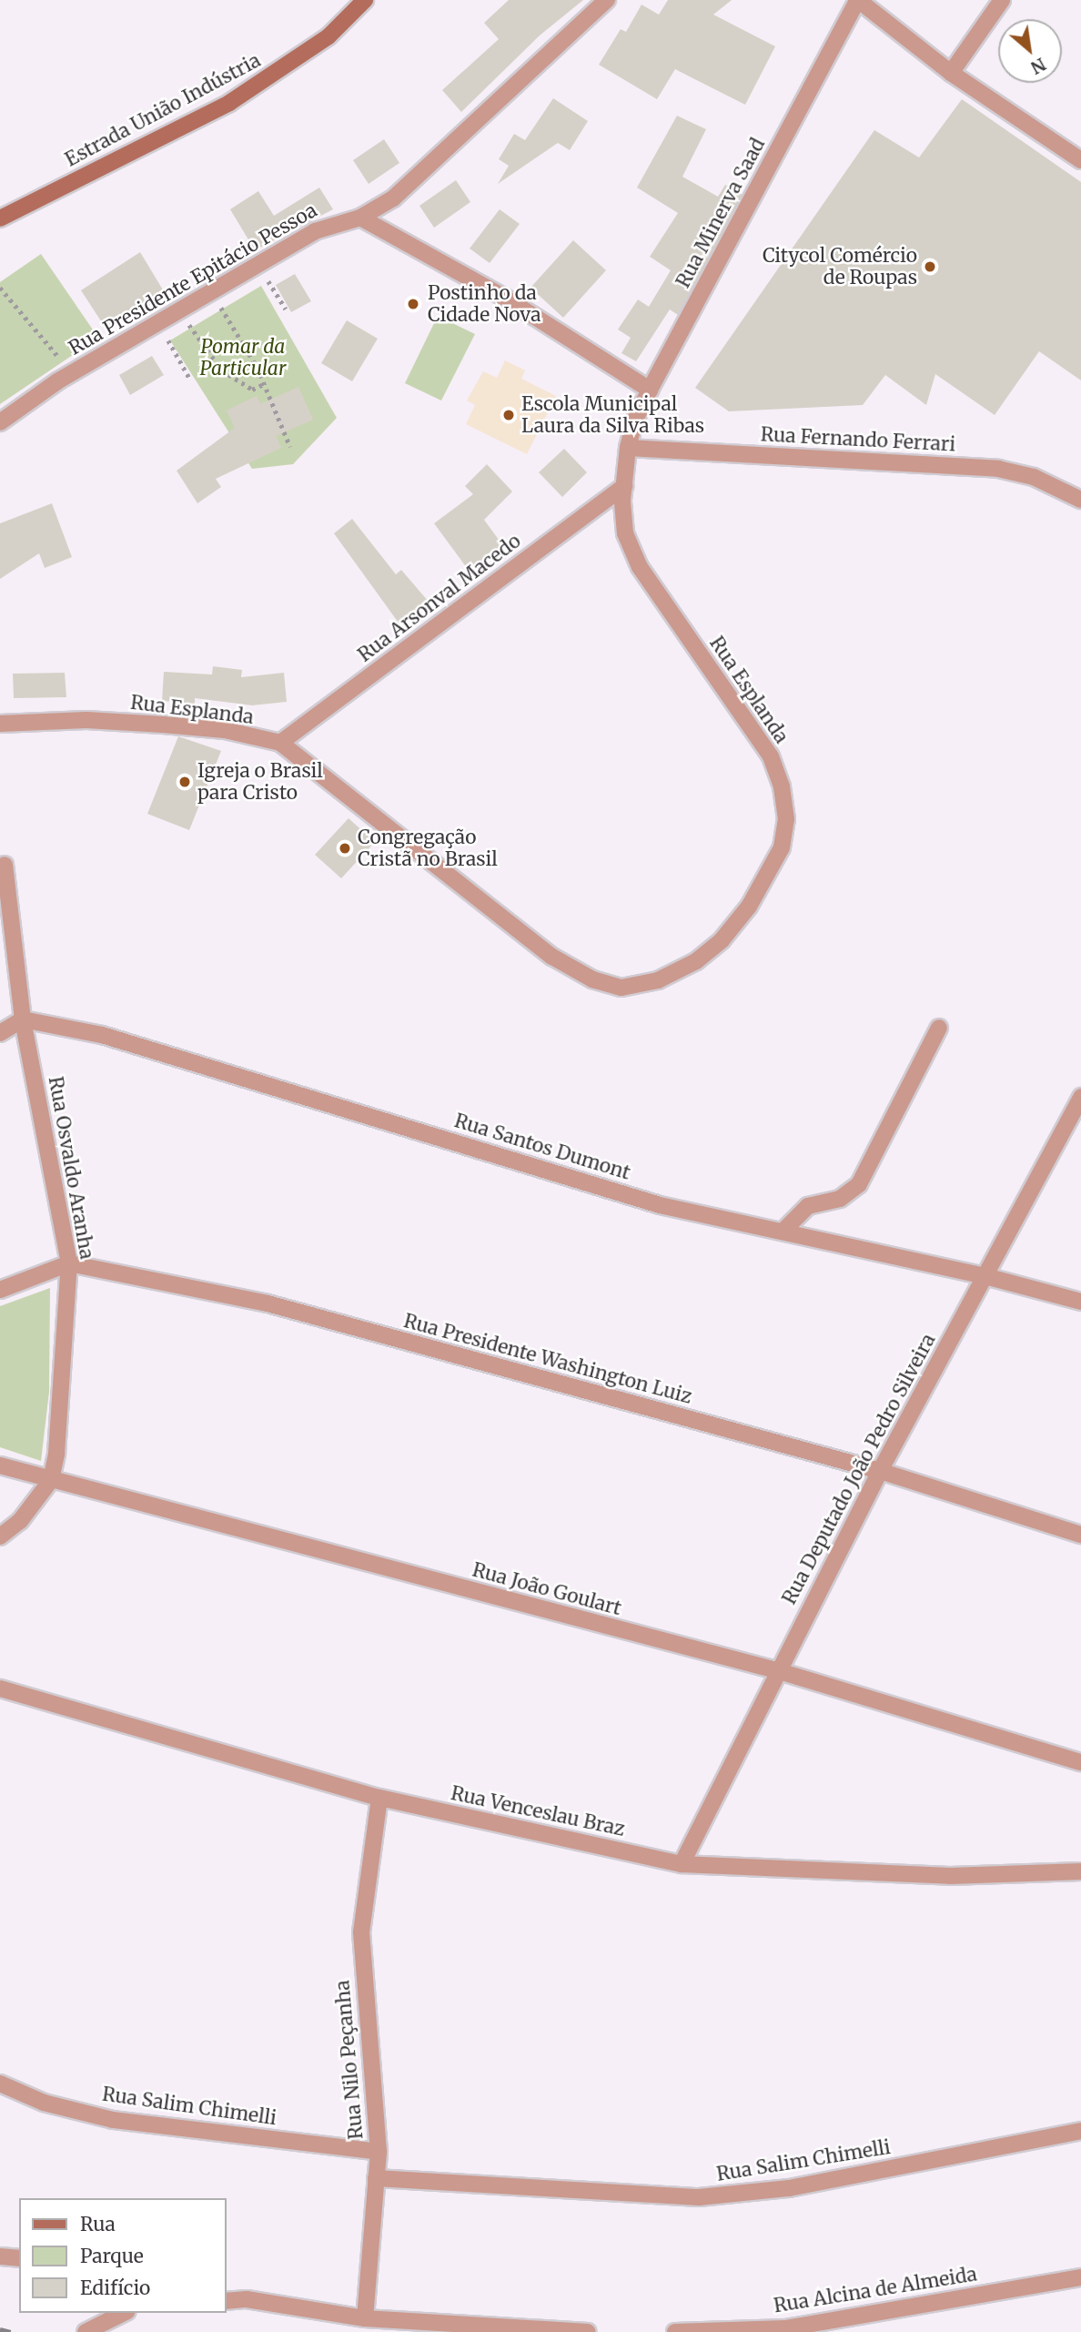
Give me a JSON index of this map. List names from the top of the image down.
{
  "streets": {
    "main road": ["Estrada União Indústria"],
    "street": [
      "Rua Minerva Saad",
      "Rua Presidente Epitácio Pessoa",
      "Rua Fernando Ferrari",
      "Rua Arsonval Macedo",
      "Rua Esplanda",
      "Rua Santos Dumont",
      "Rua Osvaldo Aranha",
      "Rua Presidente Washington Luiz",
      "Rua Deputado João Pedro Silveira",
      "Rua João Goulart",
      "Rua Venceslau Braz",
      "Rua Nilo Peçanha",
      "Rua Salim Chimelli",
      "Rua Alcina de Almeida"
    ]
  },
  "crossings": [
    ["Rua Minerva Saad", "Rua Fernando Ferrari"],
    ["Rua Minerva Saad", "Rua Esplanda"],
    ["Rua Fernando Ferrari", "Rua Esplanda"],
    ["Rua Arsonval Macedo", "Rua Esplanda"],
    ["Rua Santos Dumont", "Rua Osvaldo Aranha"],
    ["Rua Santos Dumont", "Rua Deputado João Pedro Silveira"],
    ["Rua Osvaldo Aranha", "Rua Presidente Washington Luiz"],
    ["Rua Osvaldo Aranha", "Rua João Goulart"],
    ["Rua Presidente Washington Luiz", "Rua Deputado João Pedro Silveira"],
    ["Rua Deputado João Pedro Silveira", "Rua João Goulart"],
    ["Rua Deputado João Pedro Silveira", "Rua Venceslau Braz"],
    ["Rua Venceslau Braz", "Rua Nilo Peçanha"],
    ["Rua Nilo Peçanha", "Rua Salim Chimelli"]
  ],
  "parks": ["Pomar da Particular"],
  "places": [
    "Citycol Comércio de Roupas",
    "Postinho da Cidade Nova",
    "Escola Municipal Laura da Silva Ribas",
    "Igreja o Brasil para Cristo",
    "Congregação Cristã no Brasil"
  ],
  "legend": ["Rua", "Parque", "Edifício"],
  "north": "bottom right"
}
